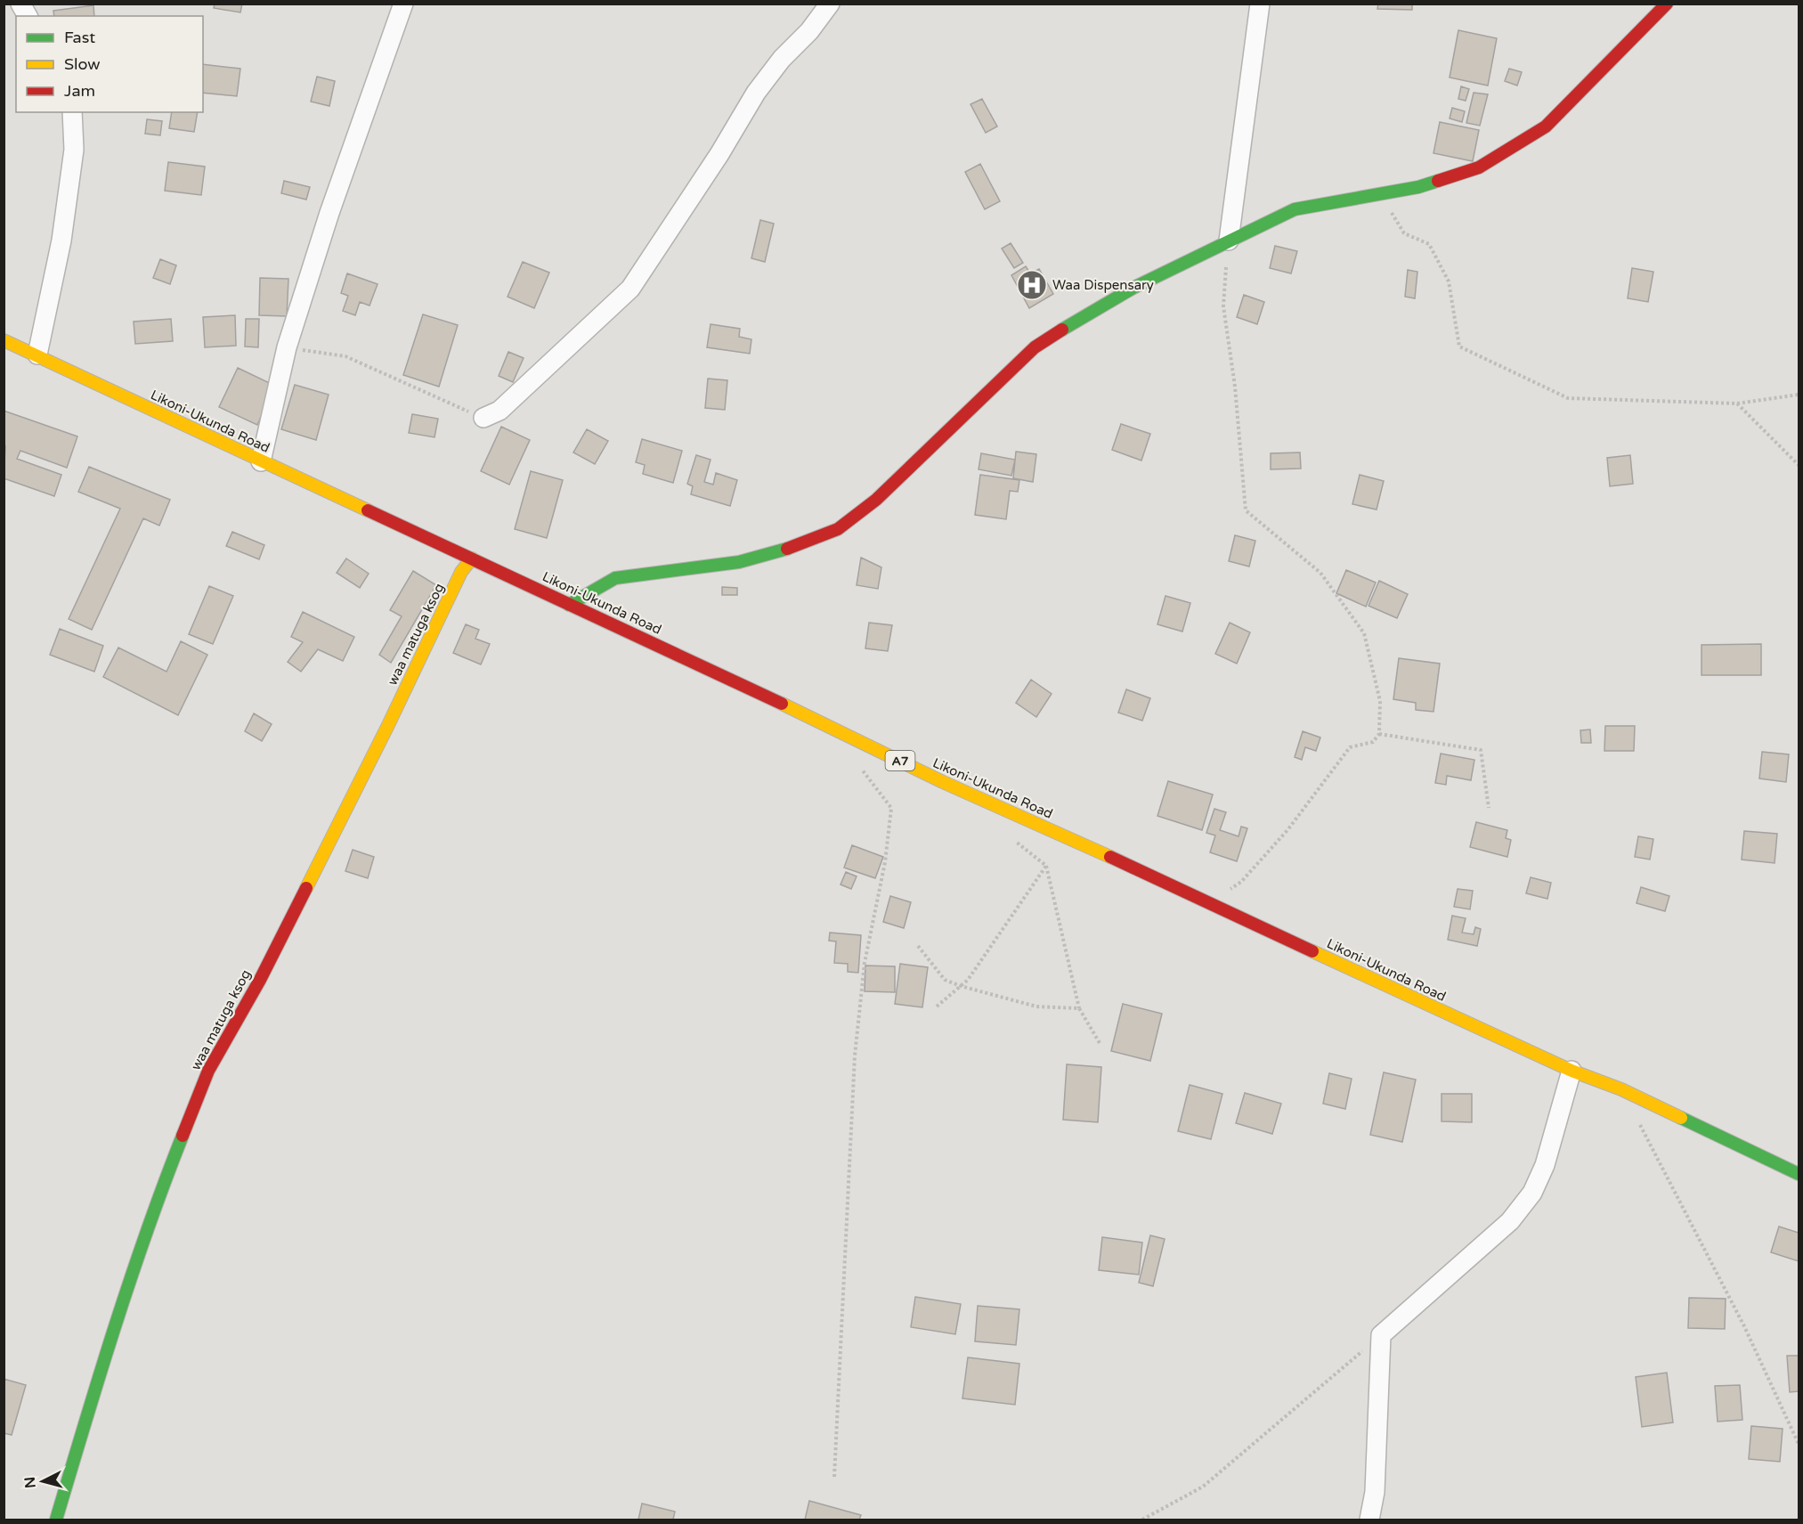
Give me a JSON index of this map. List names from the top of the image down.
{
  "streets": {
    "main road": ["Likoni-Ukunda Road", "waa matuga ksog", "A7"]
  },
  "crossings": [
    ["Likoni-Ukunda Road", "waa matuga ksog"]
  ],
  "places": {
    "hospital": ["Waa Dispensary"]
  },
  "legend": ["Fast", "Slow", "Jam"],
  "north": "left"
}
